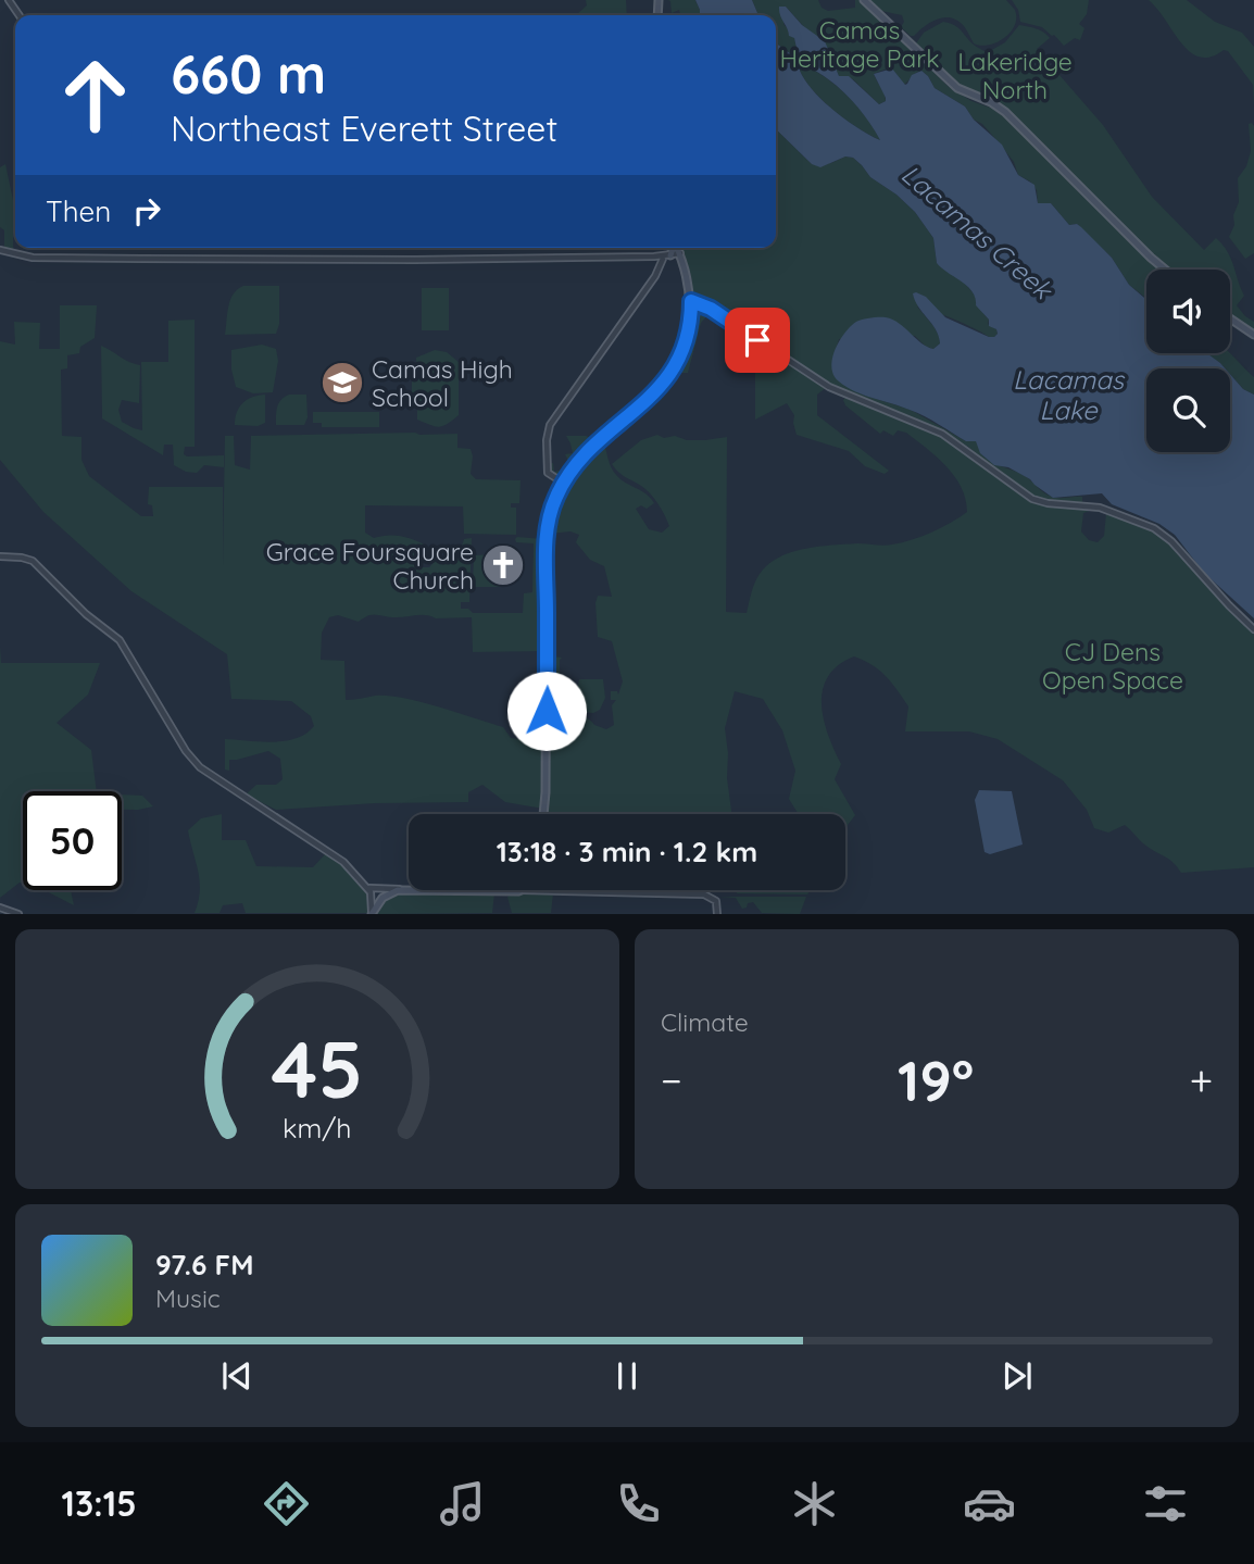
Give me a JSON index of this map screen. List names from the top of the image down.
{
  "water": ["Lacamas Creek", "Lacamas Lake"],
  "parks": ["Camas Heritage Park", "Lakeridge North", "CJ Dens Open Space"],
  "places": {
    "school or university": ["Camas High School"],
    "church": ["Grace Foursquare Church"]
  },
  "page": {
    "turn": ["660 m", "Northeast Everett Street"],
    "then": "Then",
    "limit": "50",
    "trip": "13:18 · 3 min · 1.2 km",
    "tile": "Climate",
    "heat": ["−", "19°", "+"],
    "song": ["97.6 FM", "Music"],
    "tabs": "13:15",
    "gauge": ["45", "km/h"]
  }
}
